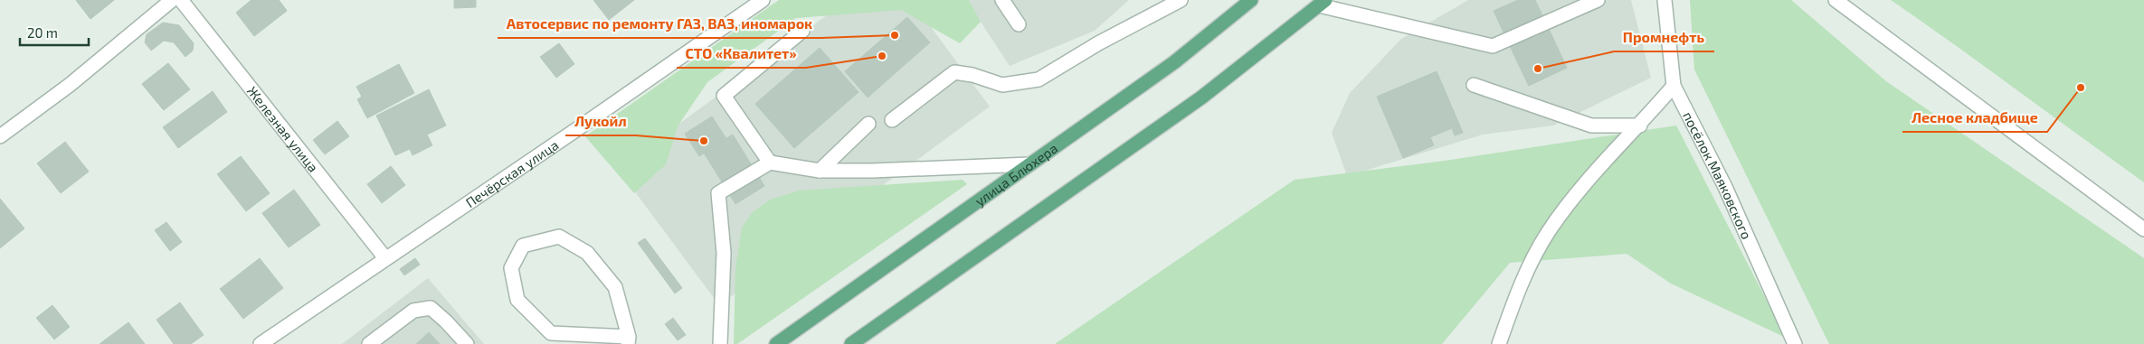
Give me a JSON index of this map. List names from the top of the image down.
{
  "streets": {
    "main road": ["улица Блюхера"],
    "street": ["Железная улица", "Печёрская улица", "посёлок Маяковского"]
  },
  "crossings": [
    ["Железная улица", "Печёрская улица"]
  ],
  "places": [
    "Автосервис по ремонту ГАЗ, ВАЗ, иномарок",
    "СТО «Квалитет»",
    "Промнефть",
    "Лесное кладбище",
    "Лукойл"
  ],
  "scale_bar": "20 m"
}
